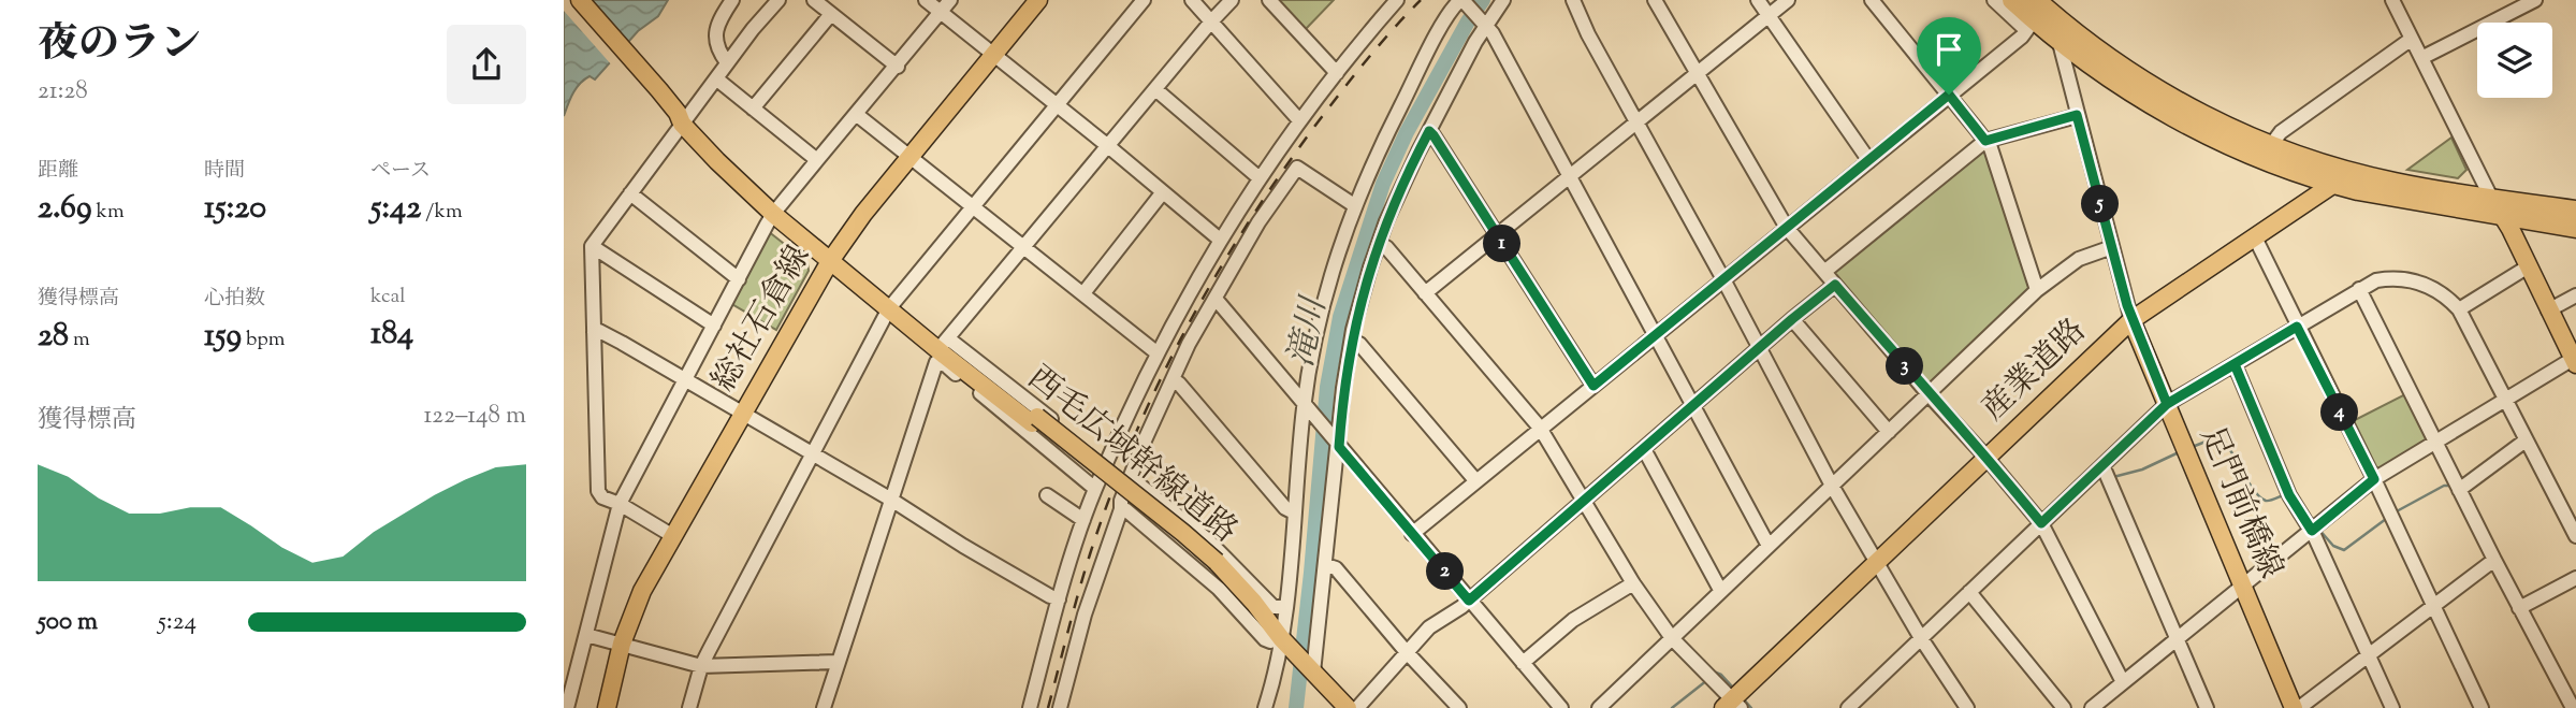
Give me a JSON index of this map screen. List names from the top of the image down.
{
  "streets": {
    "main road": [
      "総社石倉線",
      "産業道路",
      "西毛広域幹線道路",
      "足門前橋線"
    ]
  },
  "crossings": [
    ["総社石倉線", "西毛広域幹線道路"],
    ["産業道路", "足門前橋線"]
  ],
  "water": ["滝川"],
  "page": {
    "heading": ["夜のラン", "21:28"],
    "stats": [
      ["距離", "2.69 km"],
      ["時間", "15:20"],
      ["ペース", "5:42 /km"],
      ["獲得標高", "28 m"],
      ["心拍数", "159 bpm"],
      ["kcal", "184"]
    ],
    "pins": [
      "5",
      "1",
      "3",
      "4",
      "2"
    ],
    "chart": ["獲得標高", "122–148 m"],
    "list": [
      {
        "name": "500 m",
        "note": "5:24"
      }
    ]
  }
}
